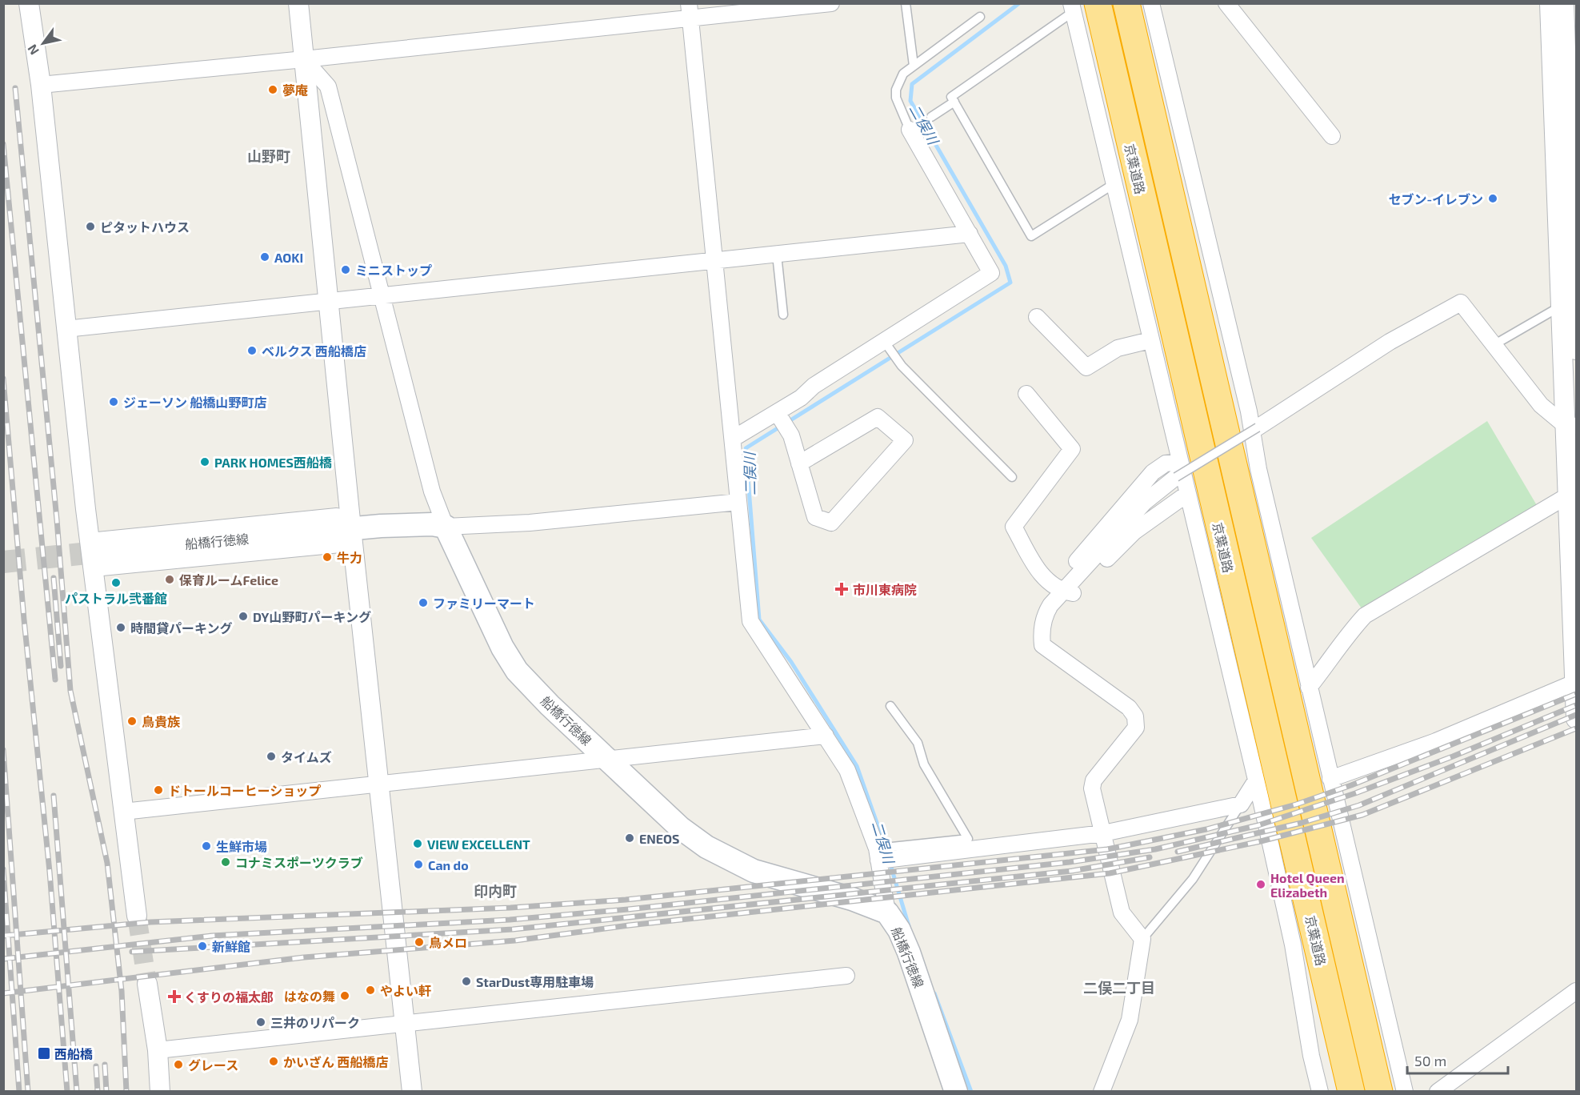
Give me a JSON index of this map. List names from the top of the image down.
{
  "streets": {
    "highway": ["京葉道路"],
    "main road": ["船橋行徳線"]
  },
  "districts": ["山野町", "印内町", "二俣二丁目"],
  "water": ["二俣川"],
  "places": {
    "other": [
      "夢庵",
      "セブン-イレブン",
      "ピタットハウス",
      "AOKI",
      "ミニストップ",
      "ベルクス 西船橋店",
      "ジェーソン 船橋山野町店",
      "PARK HOMES西船橋",
      "牛力",
      "保育ルームFelice",
      "パストラル弐番館",
      "ファミリーマート",
      "DY山野町パーキング",
      "時間貸パーキング",
      "鳥貴族",
      "タイムズ",
      "ドトールコーヒーショップ",
      "ENEOS",
      "VIEW EXCELLENT",
      "生鮮市場",
      "コナミスポーツクラブ",
      "Can do",
      "Hotel Queen Elizabeth",
      "鳥メロ",
      "新鮮館",
      "StarDust専用駐車場",
      "やよい軒",
      "はなの舞",
      "三井のリパーク",
      "かいざん 西船橋店",
      "グレース"
    ],
    "health": ["市川東病院", "くすりの福太郎"],
    "transit": ["西船橋"]
  },
  "scale_bar": "50 m",
  "north": "bottom left"
}
